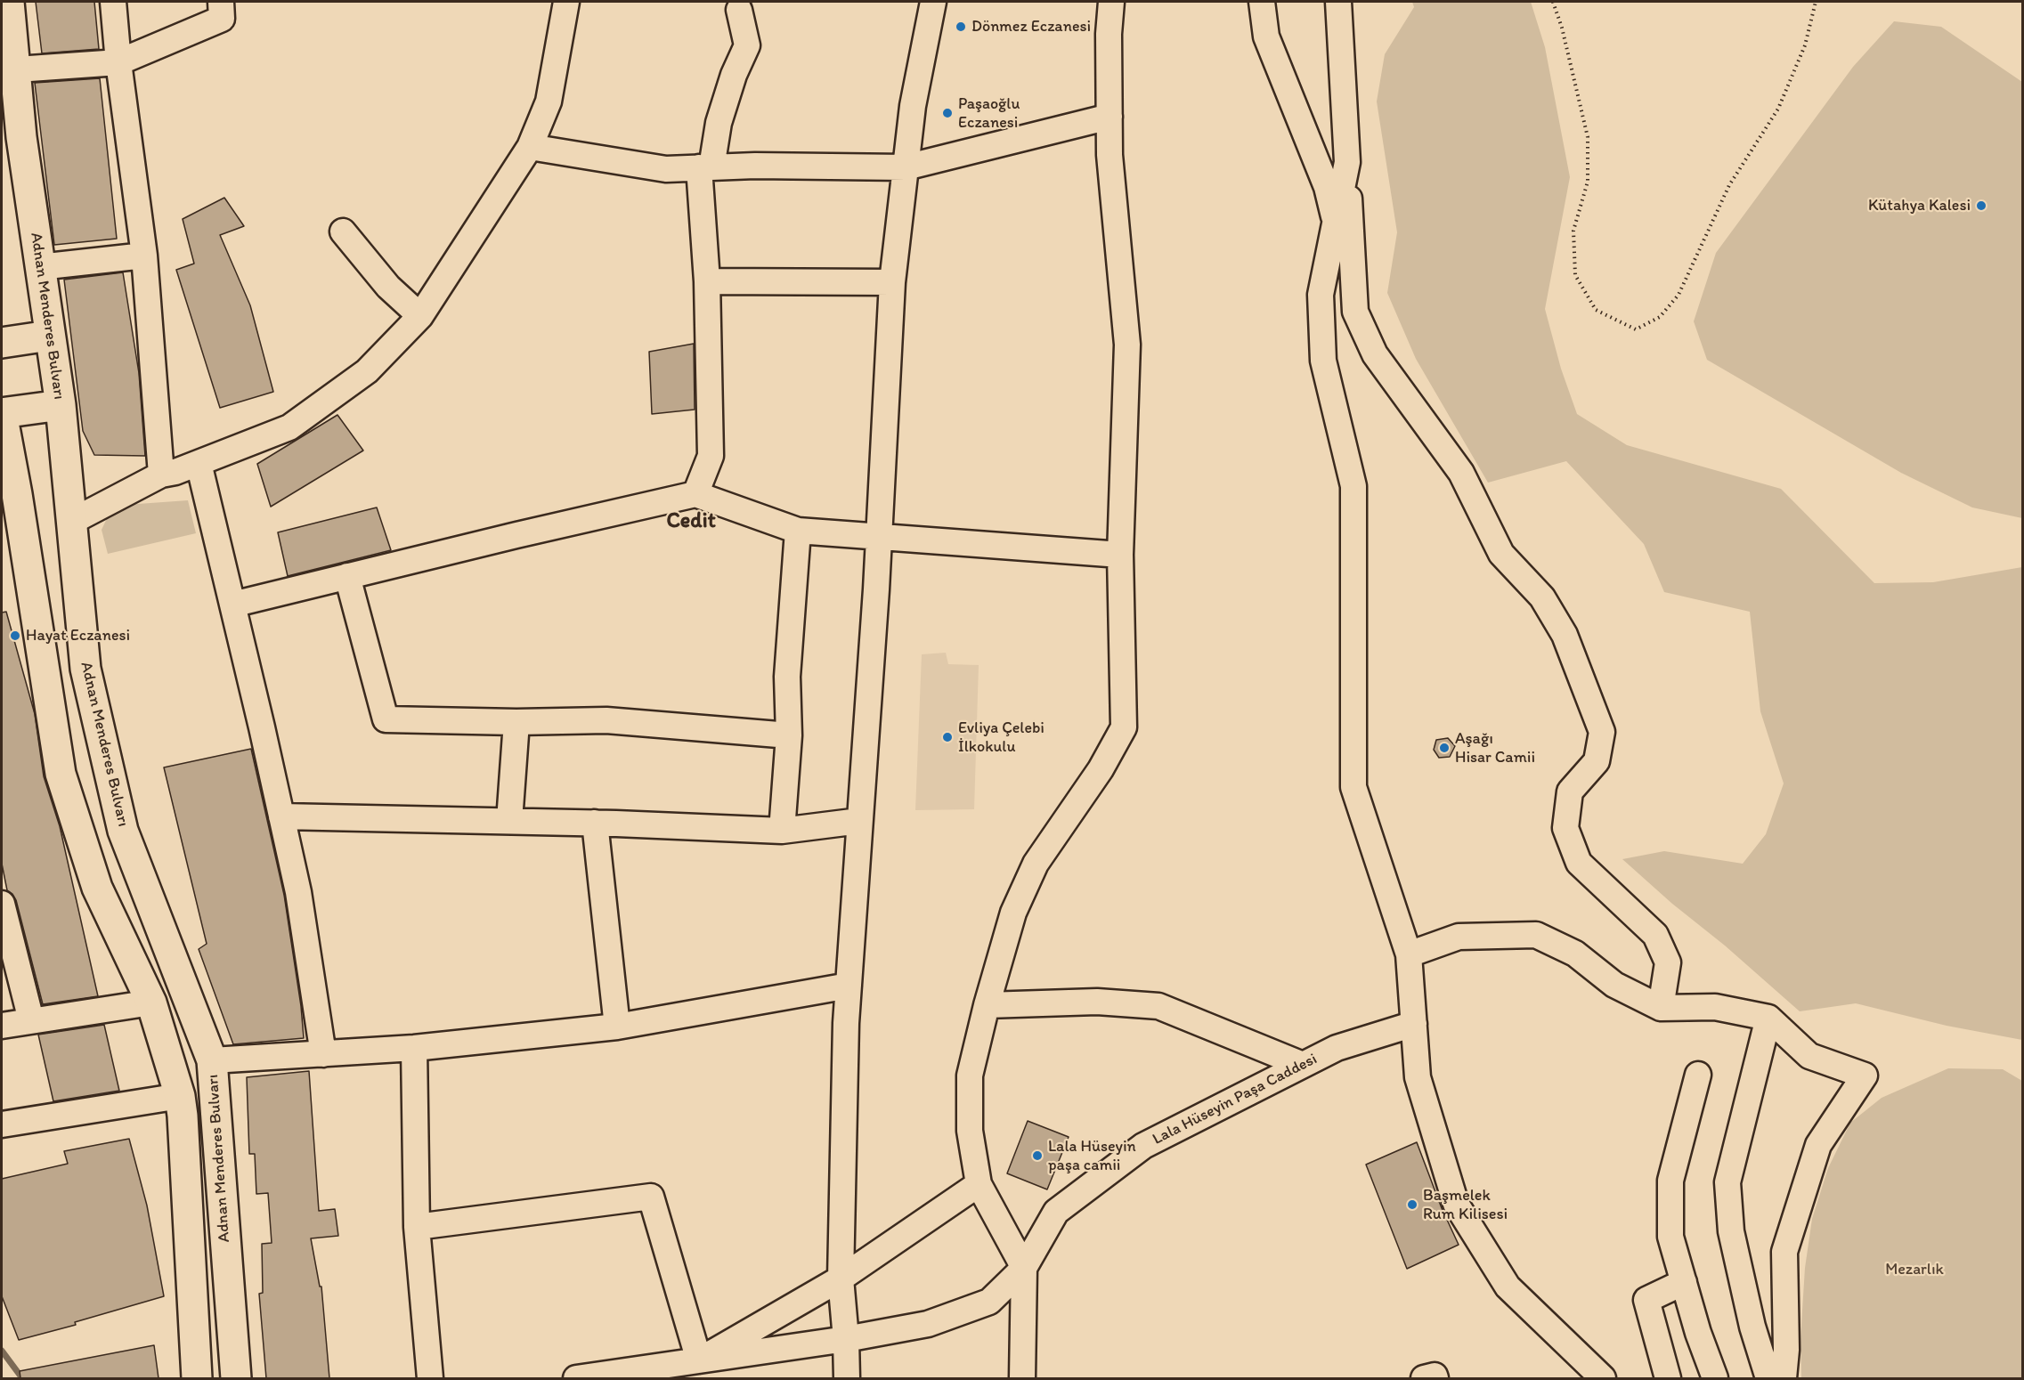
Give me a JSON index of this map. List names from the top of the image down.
{
  "streets": {
    "main road": ["Adnan Menderes Bulvarı"],
    "street": ["Lala Hüseyin Paşa Caddesi"]
  },
  "districts": ["Cedit"],
  "parks": ["Mezarlık"],
  "places": [
    "Dönmez Eczanesi",
    "Paşaoğlu Eczanesi",
    "Kütahya Kalesi",
    "Hayat Eczanesi",
    "Evliya Çelebi İlkokulu",
    "Aşağı Hisar Camii",
    "Lala Hüseyin paşa camii",
    "Başmelek Rum Kilisesi"
  ]
}
